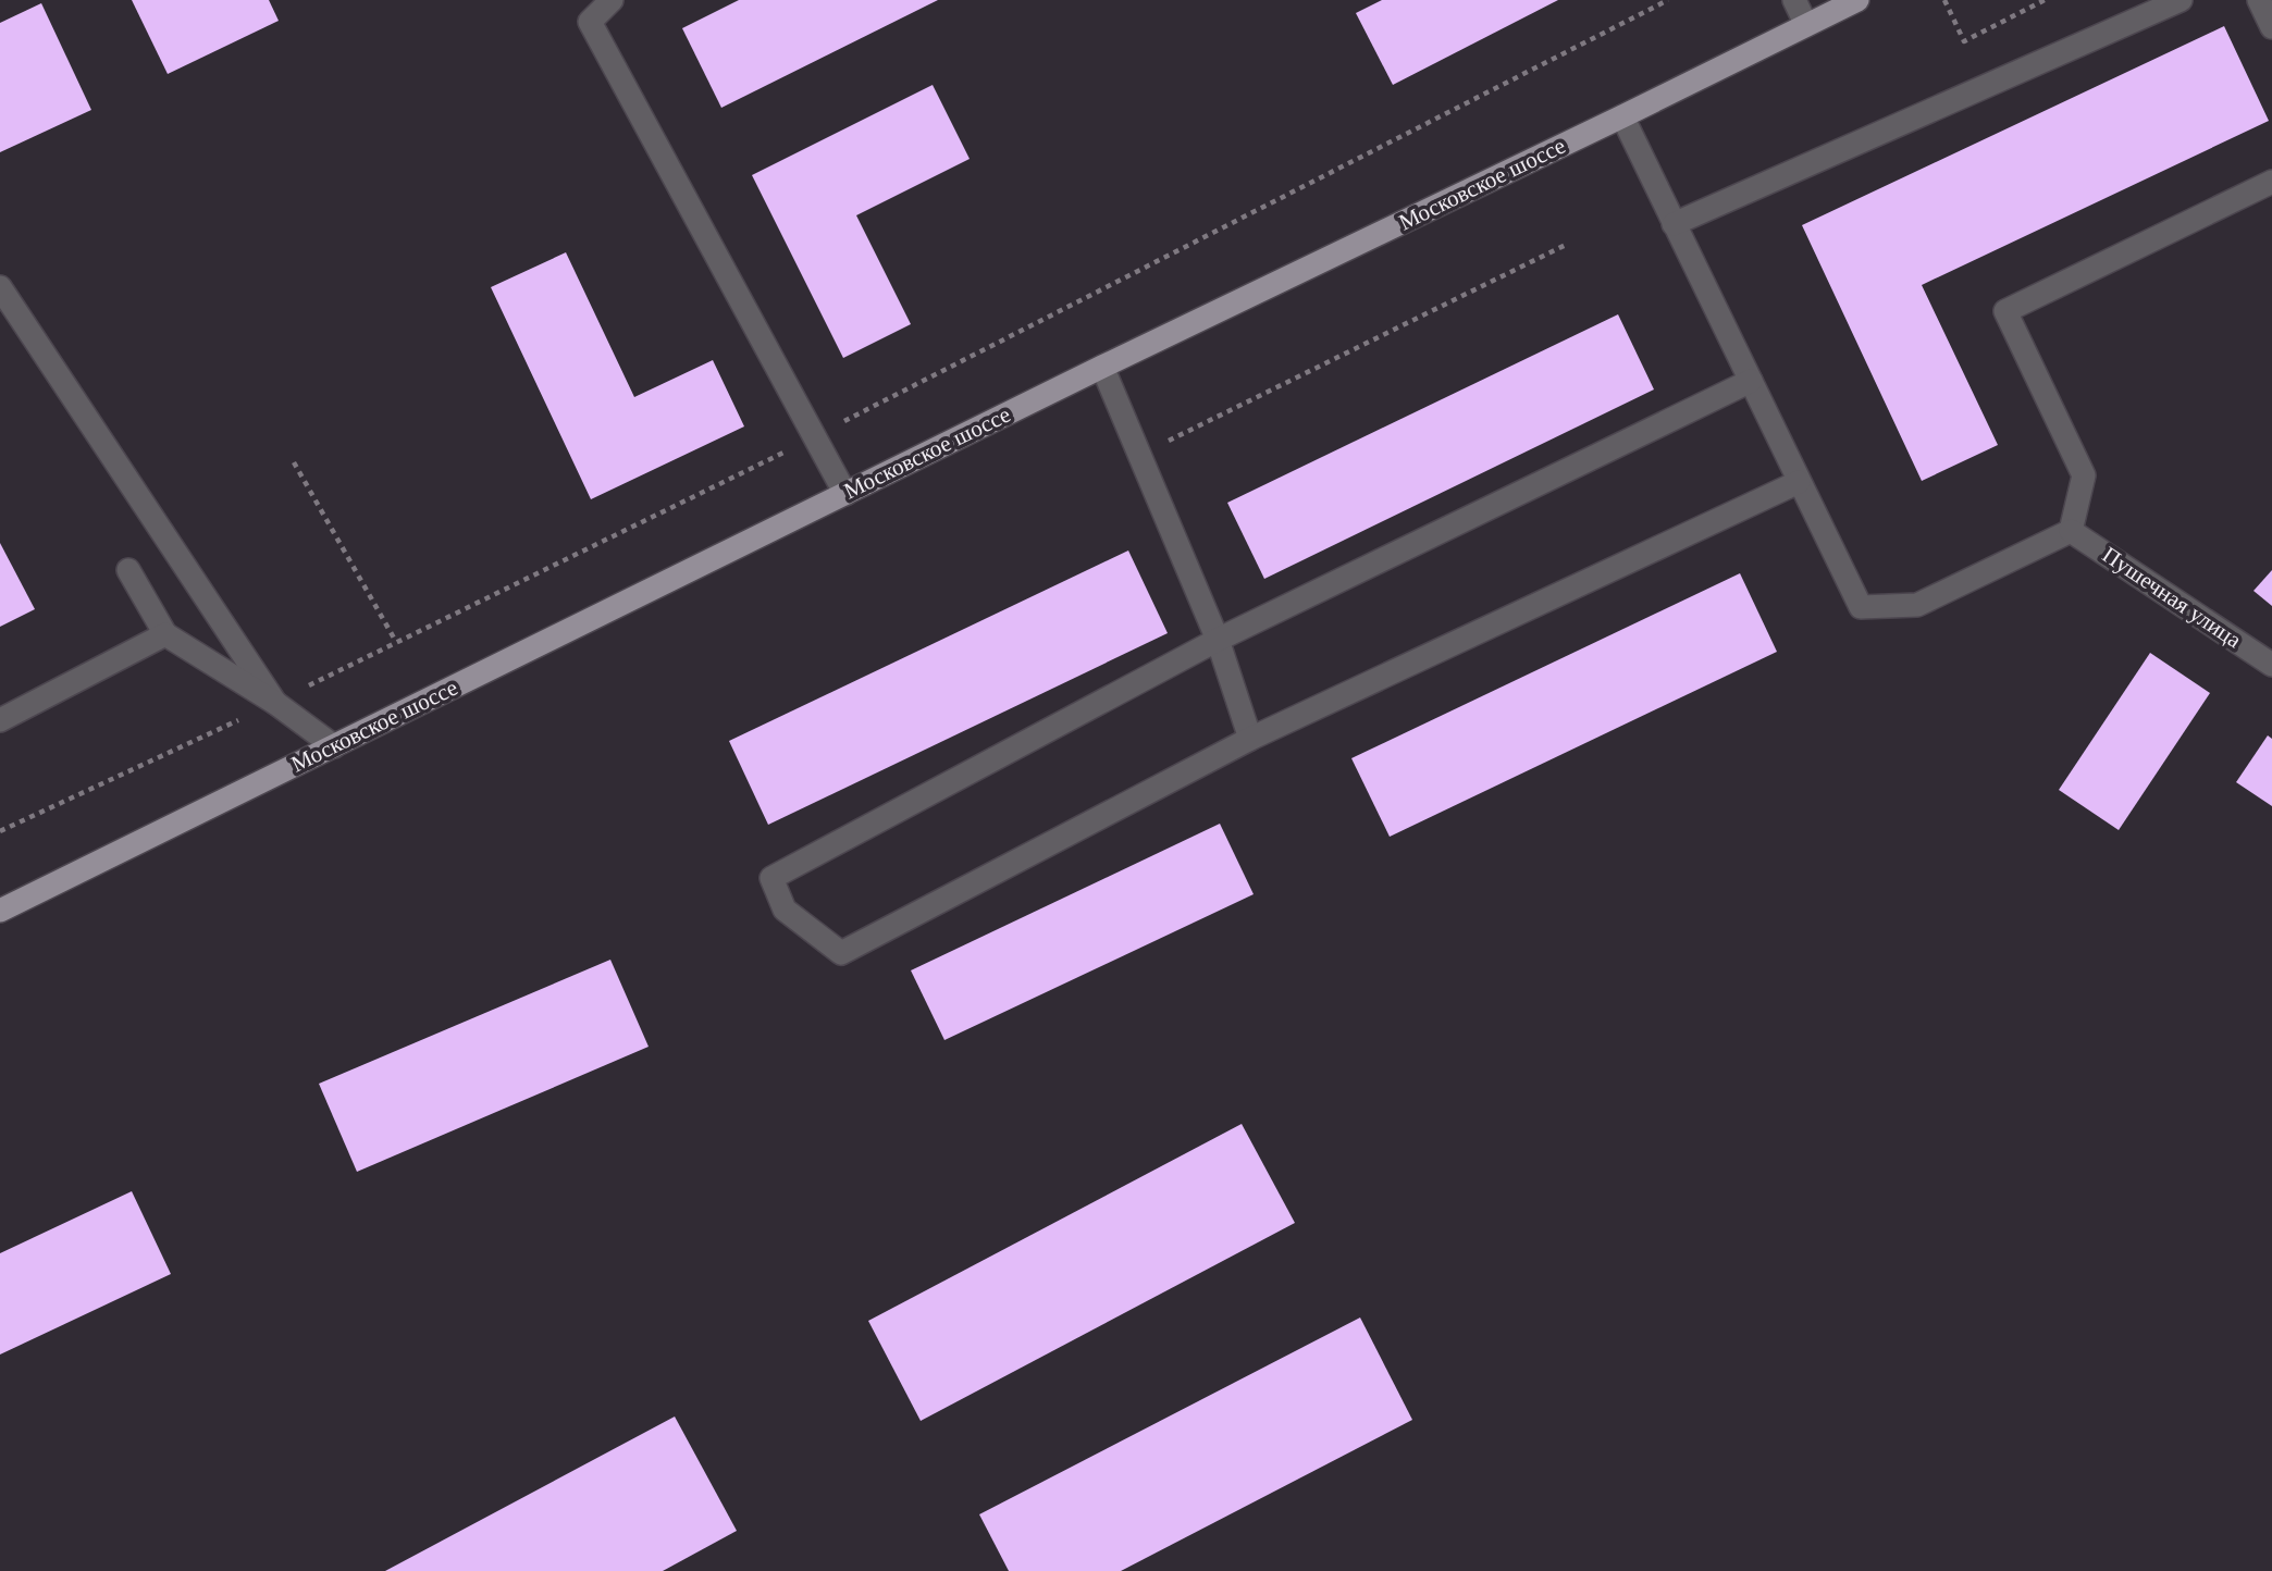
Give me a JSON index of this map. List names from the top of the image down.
{
  "streets": {
    "main road": ["Московское шоссе"],
    "street": ["Пушечная улица"]
  }
}
